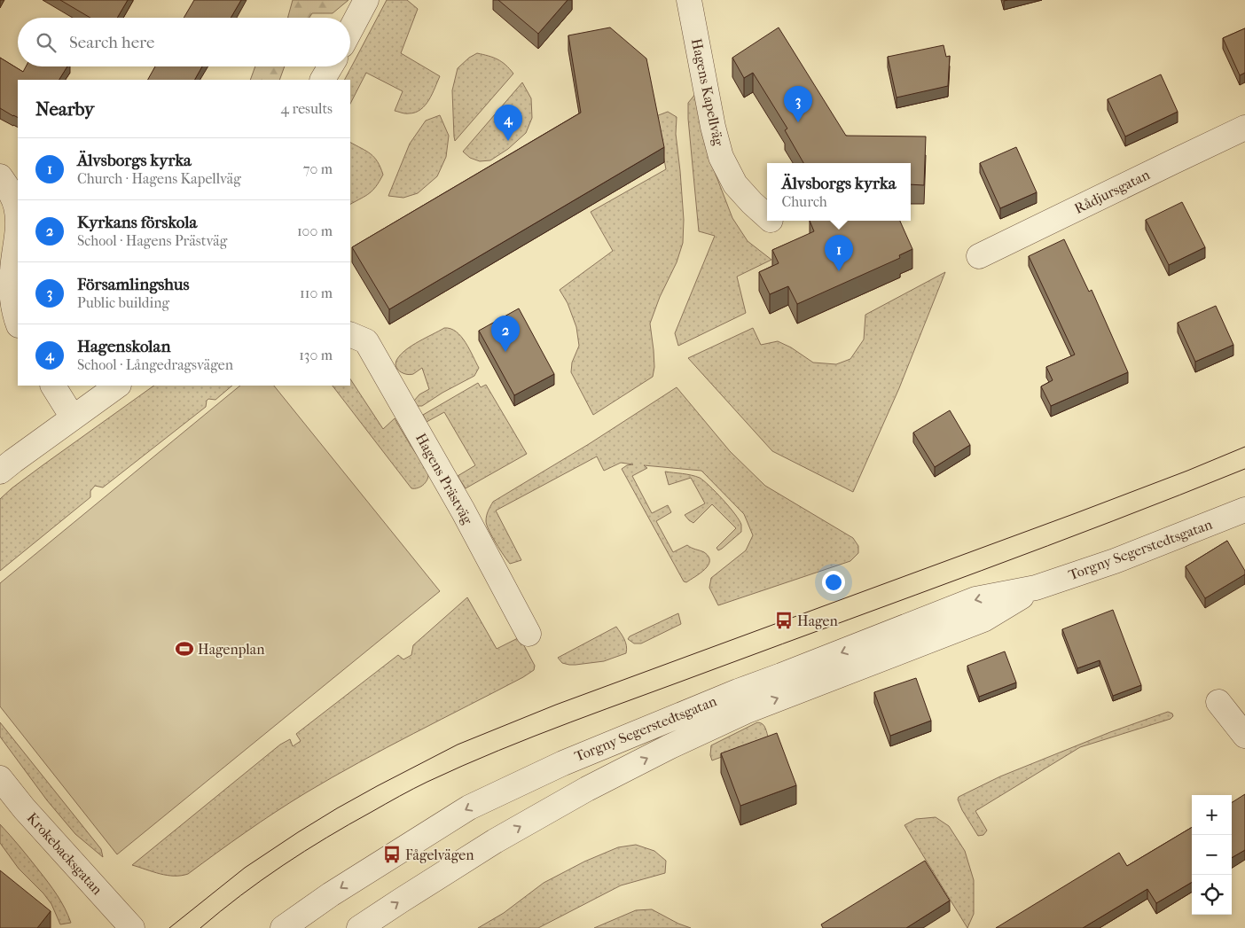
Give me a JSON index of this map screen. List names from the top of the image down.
{
  "streets": {
    "street": [
      "Hagens Kapellväg",
      "Rådjursgatan",
      "Hagens Prästväg",
      "Torgny Segerstedtsgatan",
      "Krokebacksgatan"
    ]
  },
  "places": {
    "bus stop": ["Hagen", "Fågelvägen"],
    "sports": ["Hagenplan"]
  },
  "page": {
    "search": "Search here",
    "heading": ["Nearby", "4 results"],
    "pins": [
      "3",
      "4",
      "1",
      "2"
    ],
    "list": [
      {
        "mark": "1",
        "name": "Älvsborgs kyrka",
        "note": "Church · Hagens Kapellväg",
        "value": "70 m"
      },
      {
        "mark": "2",
        "name": "Kyrkans förskola",
        "note": "School · Hagens Prästväg",
        "value": "100 m"
      },
      {
        "mark": "3",
        "name": "Församlingshus",
        "note": "Public building",
        "value": "110 m"
      },
      {
        "mark": "4",
        "name": "Hagenskolan",
        "note": "School · Långedragsvägen",
        "value": "130 m"
      }
    ],
    "popup": ["Älvsborgs kyrka", "Church"],
    "map_buttons": ["+", "−"]
  }
}
